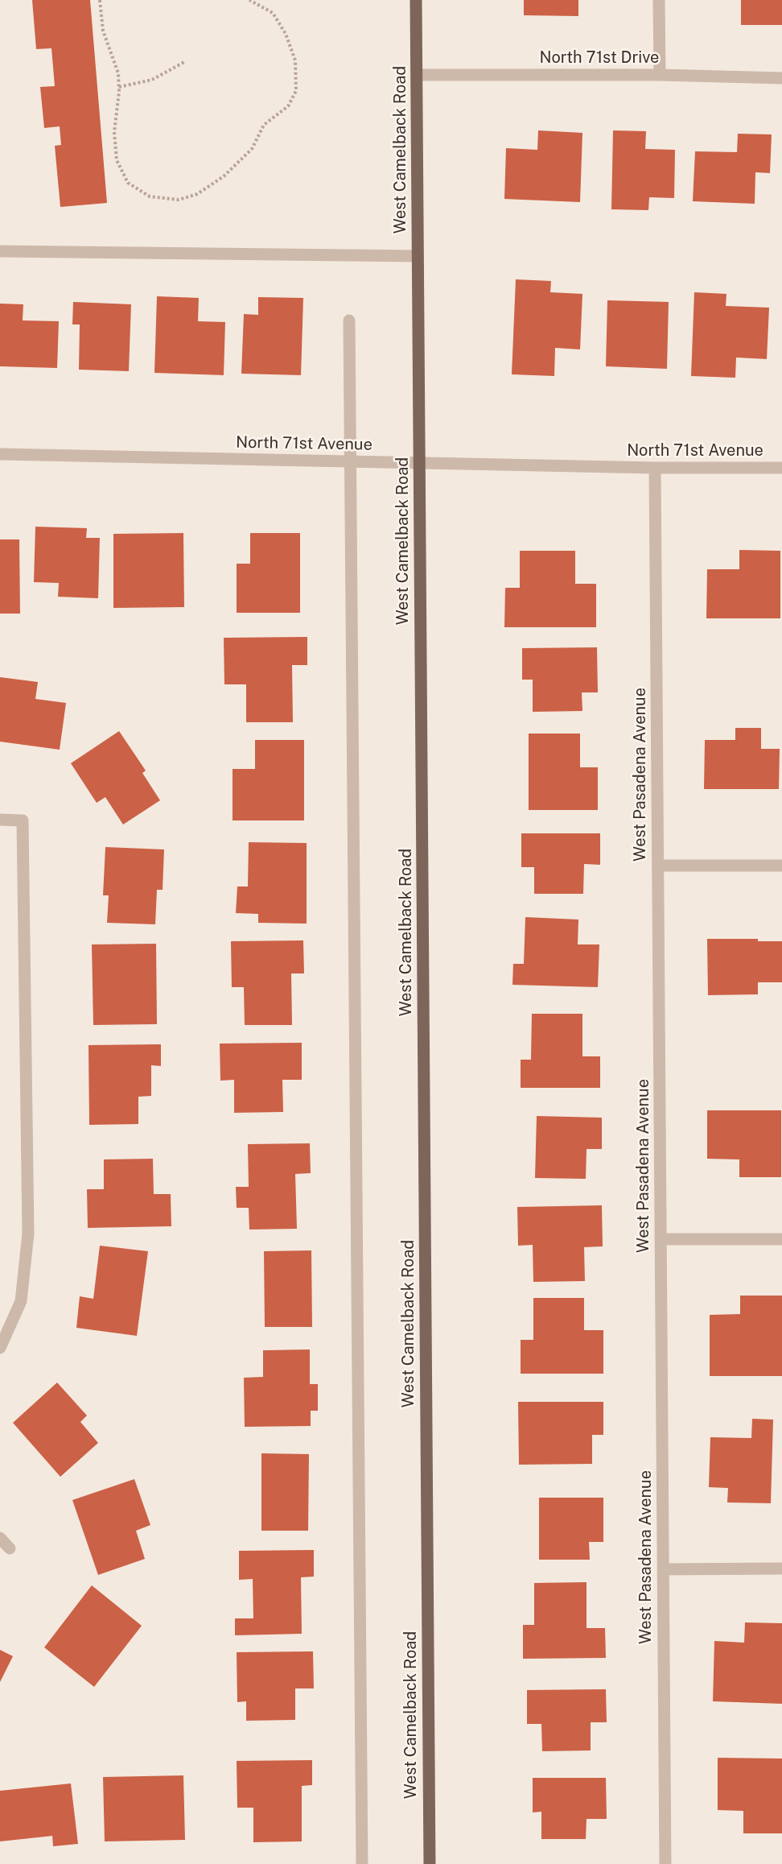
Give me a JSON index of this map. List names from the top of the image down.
{
  "streets": {
    "main road": ["West Camelback Road"],
    "street": ["North 71st Drive", "North 71st Avenue", "West Pasadena Avenue"]
  },
  "crossings": [
    ["North 71st Drive", "West Camelback Road"],
    ["West Camelback Road", "North 71st Avenue"],
    ["North 71st Avenue", "West Pasadena Avenue"]
  ]
}
